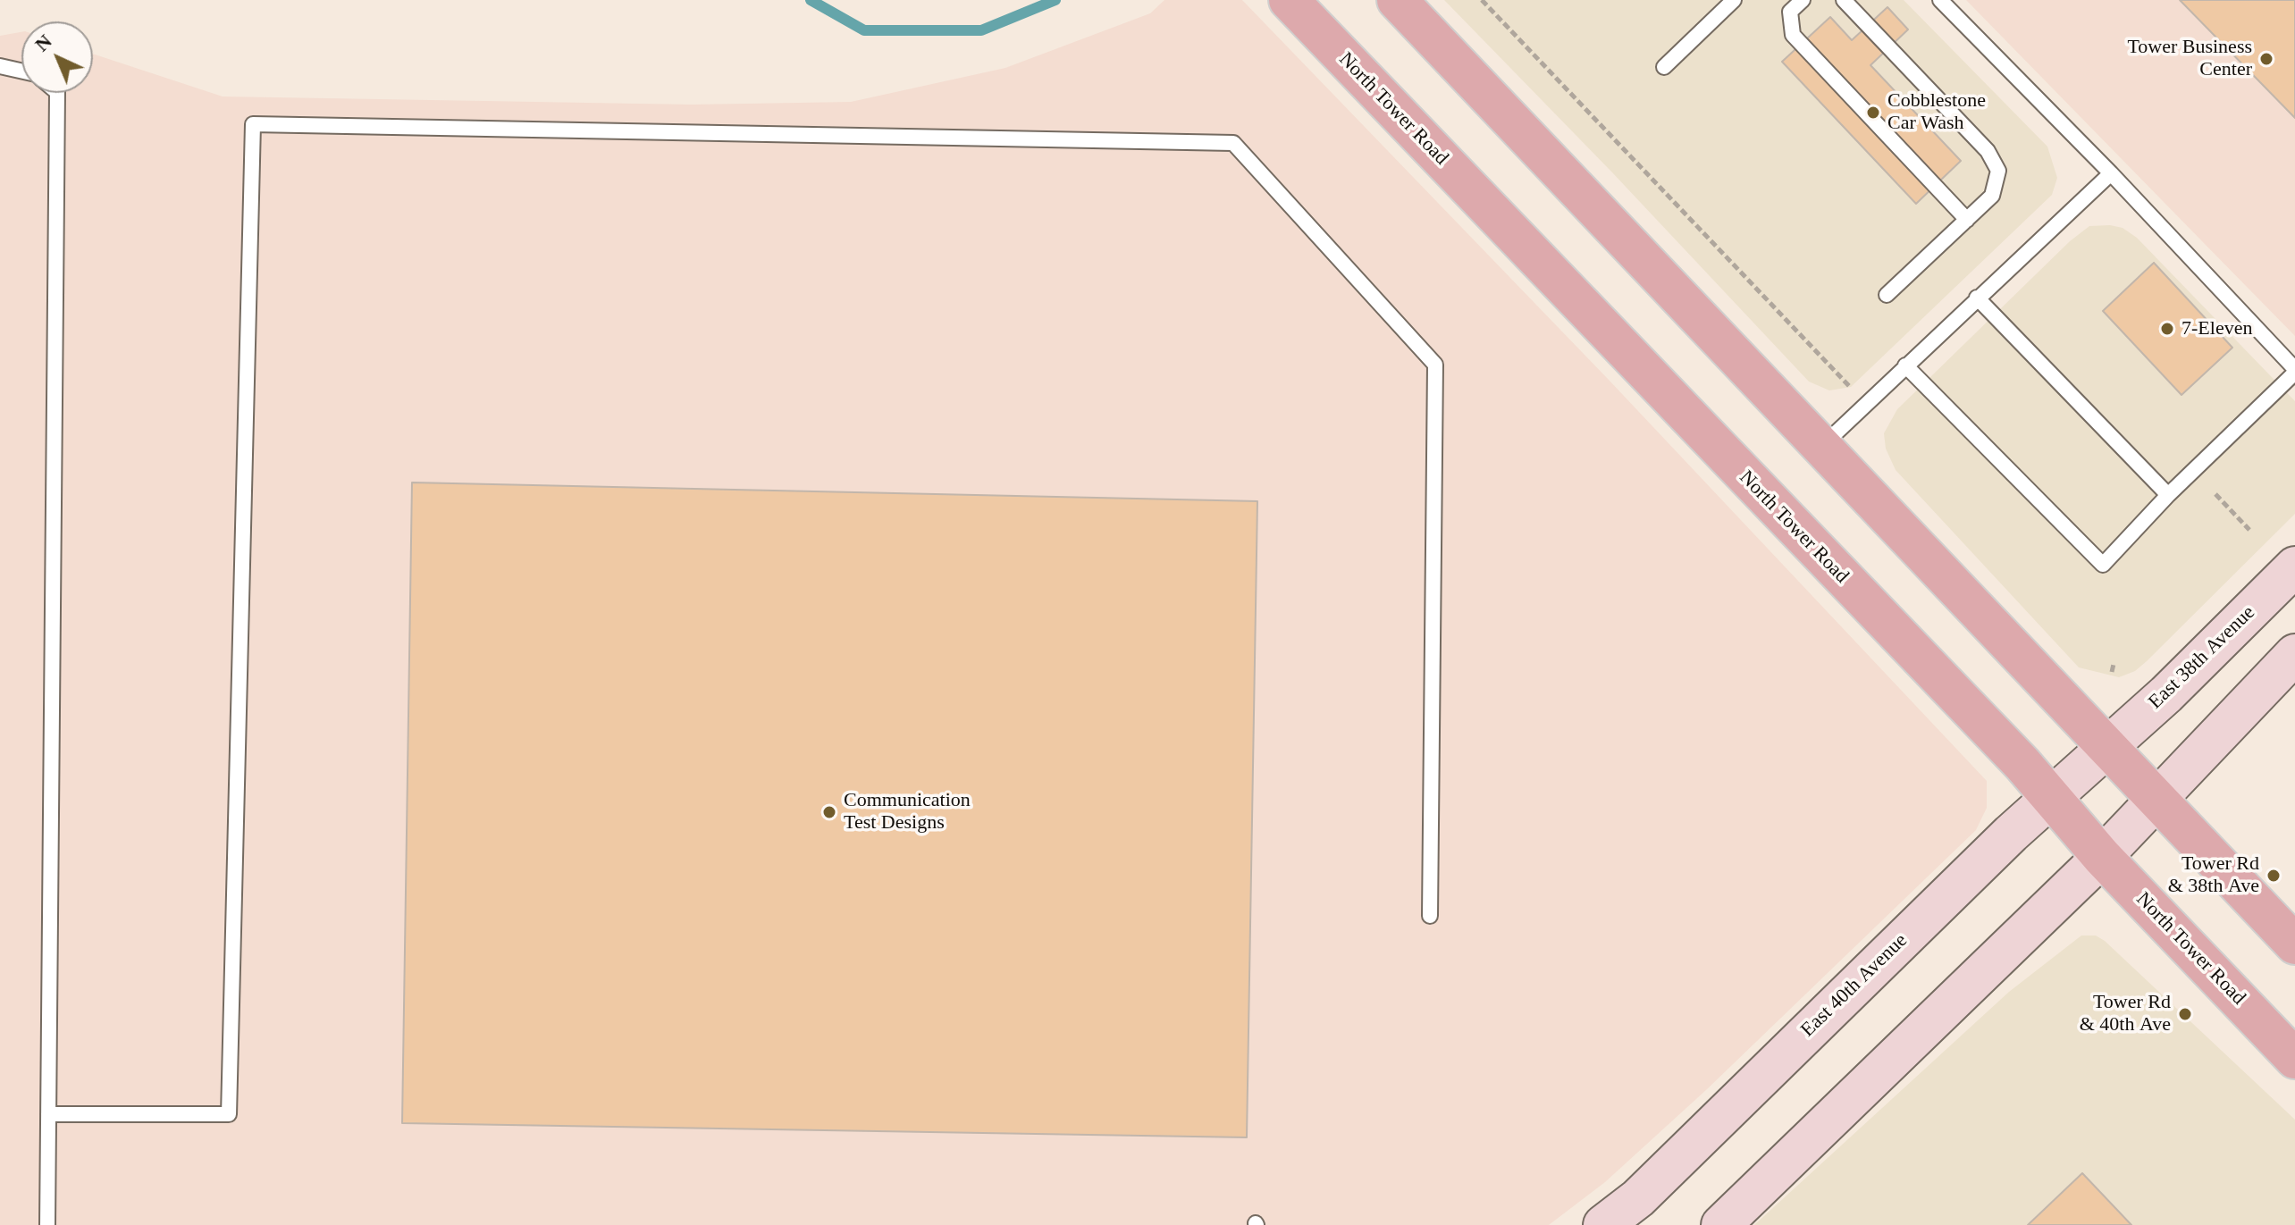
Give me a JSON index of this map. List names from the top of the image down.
{
  "streets": {
    "main road": ["North Tower Road", "East 38th Avenue", "East 40th Avenue"]
  },
  "crossings": [
    ["North Tower Road", "East 40th Avenue"],
    ["East 38th Avenue", "East 40th Avenue"]
  ],
  "places": [
    "Tower Business Center",
    "Cobblestone Car Wash",
    "7-Eleven",
    "Communication Test Designs",
    "Tower Rd & 38th Ave",
    "Tower Rd & 40th Ave"
  ],
  "north": "top left"
}
